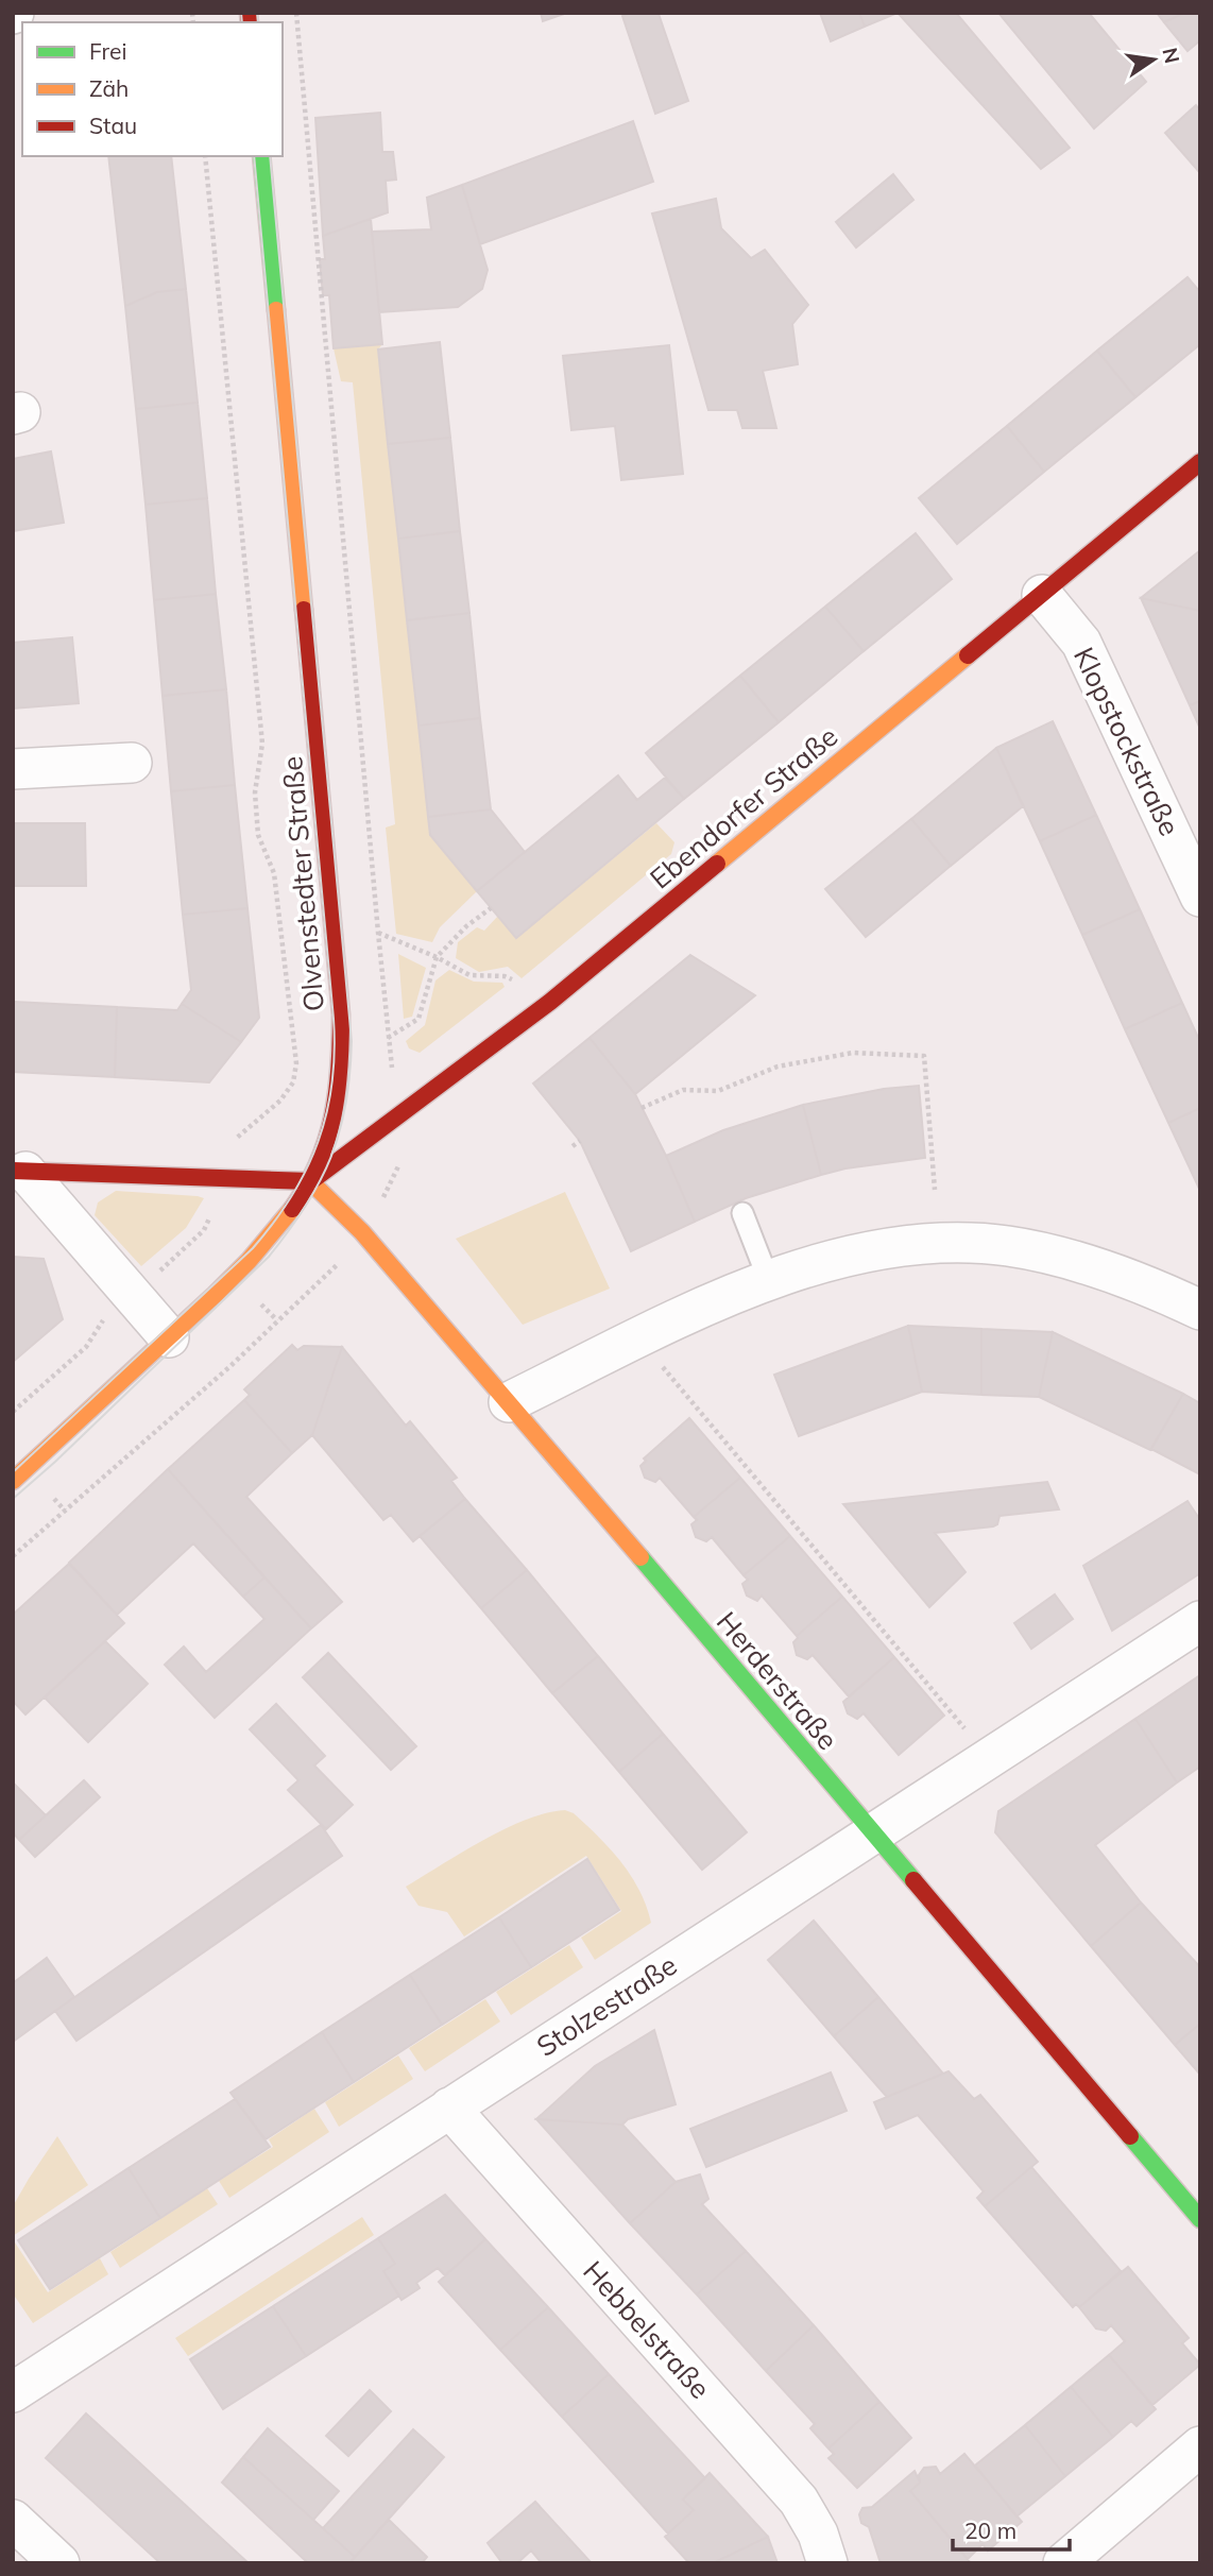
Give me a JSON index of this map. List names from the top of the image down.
{
  "streets": {
    "street": [
      "Klopstockstraße",
      "Ebendorfer Straße",
      "Olvenstedter Straße",
      "Herderstraße",
      "Stolzestraße",
      "Hebbelstraße"
    ]
  },
  "crossings": [
    ["Klopstockstraße", "Ebendorfer Straße"],
    ["Ebendorfer Straße", "Olvenstedter Straße"],
    ["Ebendorfer Straße", "Herderstraße"],
    ["Olvenstedter Straße", "Herderstraße"],
    ["Herderstraße", "Stolzestraße"],
    ["Stolzestraße", "Hebbelstraße"]
  ],
  "legend": ["Frei", "Zäh", "Stau"],
  "scale_bar": "20 m",
  "north": "right"
}
